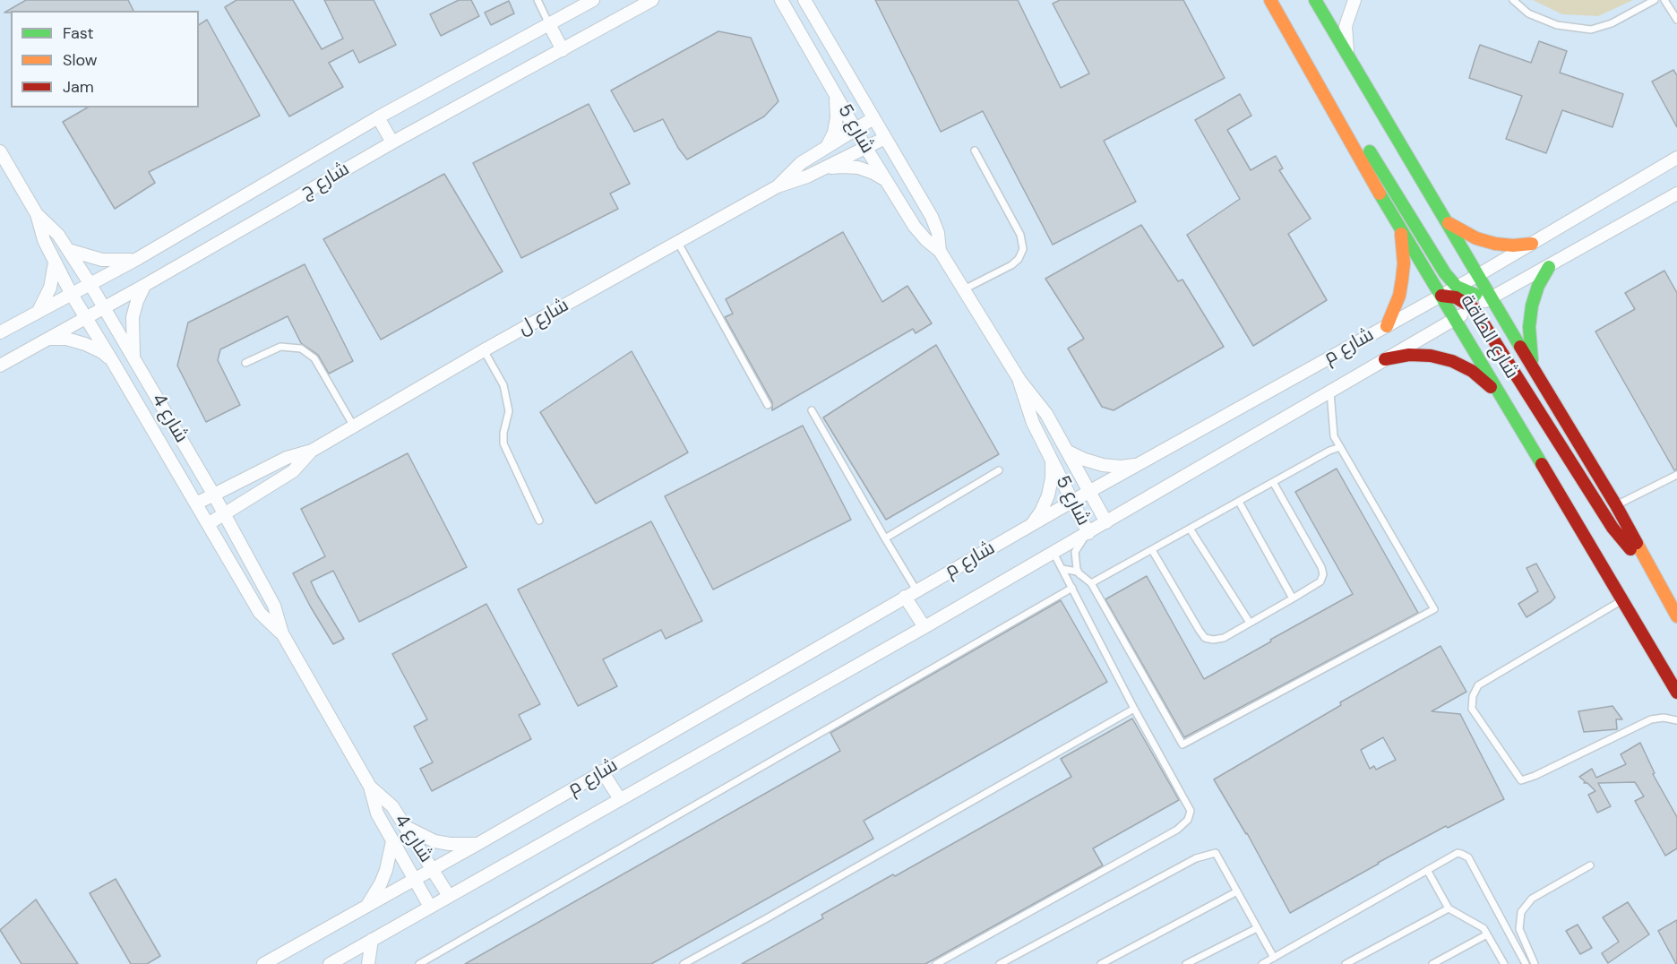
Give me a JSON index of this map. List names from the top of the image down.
{
  "streets": {
    "main road": ["شارع الطاقة"],
    "street": [
      "شارع 5",
      "شارع ج",
      "شارع ل",
      "شارع م",
      "شارع 4"
    ]
  },
  "crossings": [
    ["شارع 5", "شارع ل"],
    ["شارع 5", "شارع م"],
    ["شارع ج", "شارع 4"],
    ["شارع ل", "شارع 4"],
    ["شارع الطاقة", "شارع م"],
    ["شارع م", "شارع 4"]
  ],
  "legend": ["Fast", "Slow", "Jam"]
}
